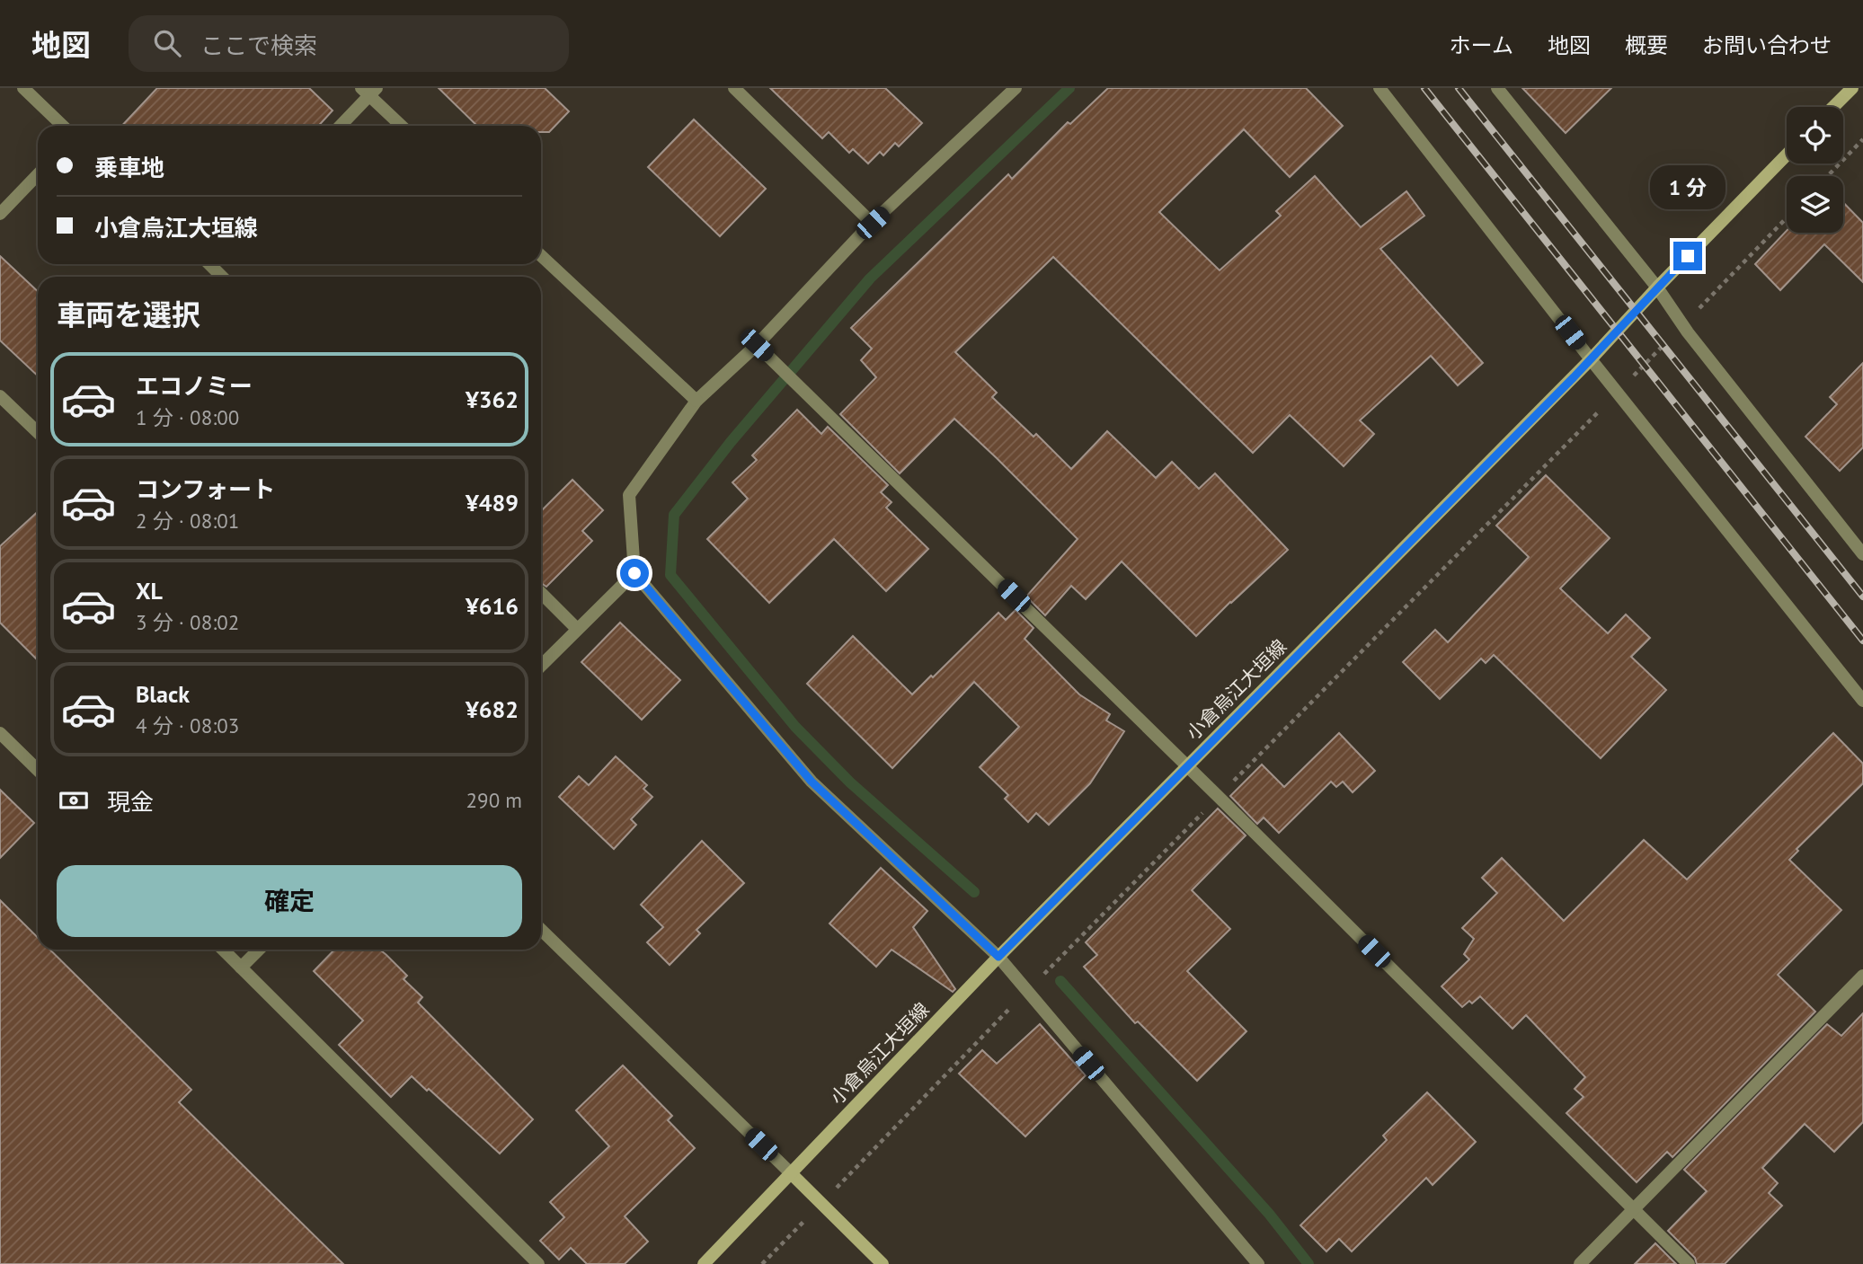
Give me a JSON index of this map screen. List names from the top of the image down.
{
  "streets": {
    "main road": ["小倉烏江大垣線"]
  },
  "page": {
    "header": "地図",
    "search": "ここで検索",
    "nav": [
      "ホーム",
      "地図",
      "概要",
      "お問い合わせ"
    ],
    "banner": ["乗車地", "小倉烏江大垣線"],
    "bubble": "1 分",
    "heading": "車両を選択",
    "list": [
      {
        "name": "エコノミー",
        "note": "1 分 · 08:00",
        "value": "¥362"
      },
      {
        "name": "コンフォート",
        "note": "2 分 · 08:01",
        "value": "¥489"
      },
      {
        "name": "XL",
        "note": "3 分 · 08:02",
        "value": "¥616"
      },
      {
        "name": "Black",
        "note": "4 分 · 08:03",
        "value": "¥682"
      }
    ],
    "pay": ["現金", "290 m"],
    "buttons": "確定"
  }
}
